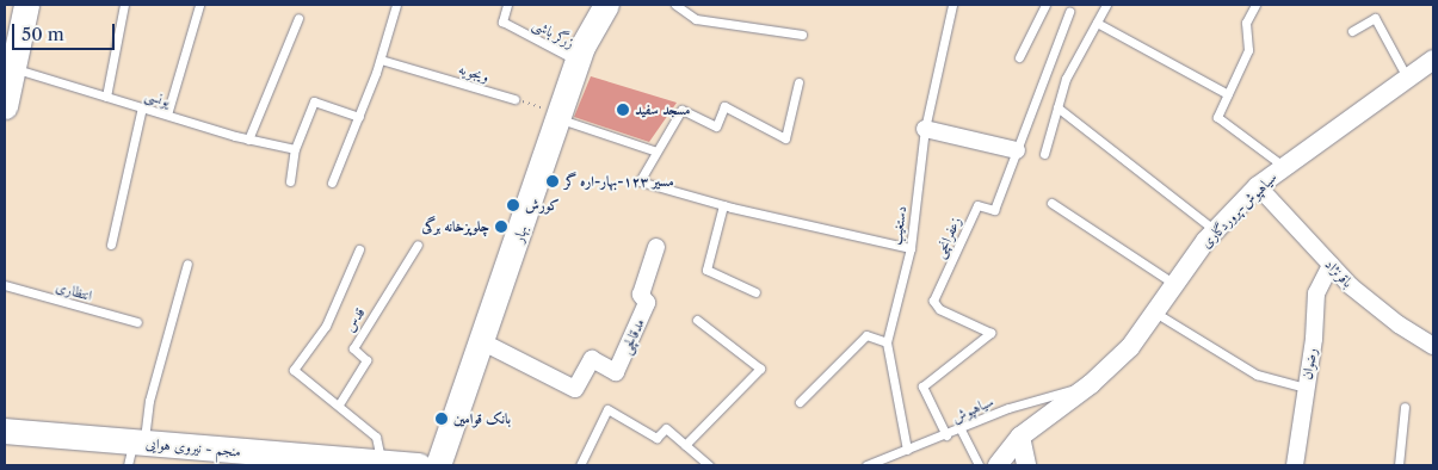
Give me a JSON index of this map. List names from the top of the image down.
{
  "streets": {
    "main road": ["بهار", "منجم - نیروی هوایی"],
    "street": [
      "سیاهپوش-پروردگاری",
      "باقرنژاد",
      "مدقالچی",
      "رضوان"
    ],
    "lane": [
      "زرگر باشی",
      "ویجویه",
      "یونسی",
      "دستغیب",
      "زعفرانچی",
      "انتظاری",
      "قدس",
      "سیاهپوش"
    ]
  },
  "crossings": [
    ["زرگر باشی", "بهار"],
    ["سیاهپوش-پروردگاری", "باقرنژاد"],
    ["سیاهپوش-پروردگاری", "سیاهپوش"],
    ["دستغیب", "سیاهپوش"],
    ["بهار", "مدقالچی"],
    ["زعفرانچی", "سیاهپوش"],
    ["باقرنژاد", "رضوان"]
  ],
  "places": [
    "مسجد سفید",
    "مسیر ۱۲۳-بهار-اره گر",
    "کورش",
    "چلوپزخانه برگی",
    "بانک قوامین"
  ],
  "scale_bar": "50 m"
}
